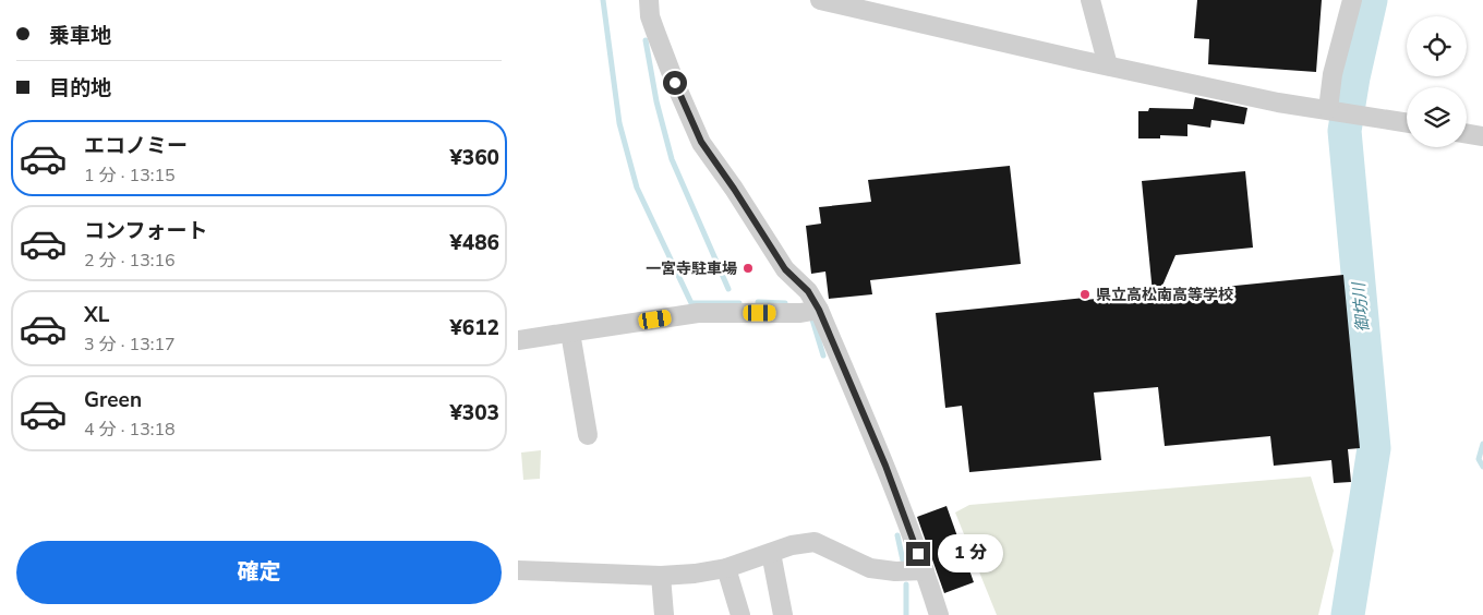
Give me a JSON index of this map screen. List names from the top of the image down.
{
  "water": ["御坊川"],
  "places": ["一宮寺駐車場", "県立高松南高等学校"],
  "page": {
    "banner": ["乗車地", "目的地"],
    "list": [
      {
        "name": "エコノミー",
        "note": "1 分 · 13:15",
        "value": "¥360"
      },
      {
        "name": "コンフォート",
        "note": "2 分 · 13:16",
        "value": "¥486"
      },
      {
        "name": "XL",
        "note": "3 分 · 13:17",
        "value": "¥612"
      },
      {
        "name": "Green",
        "note": "4 分 · 13:18",
        "value": "¥303"
      }
    ],
    "buttons": "確定",
    "bubble": "1 分"
  }
}
